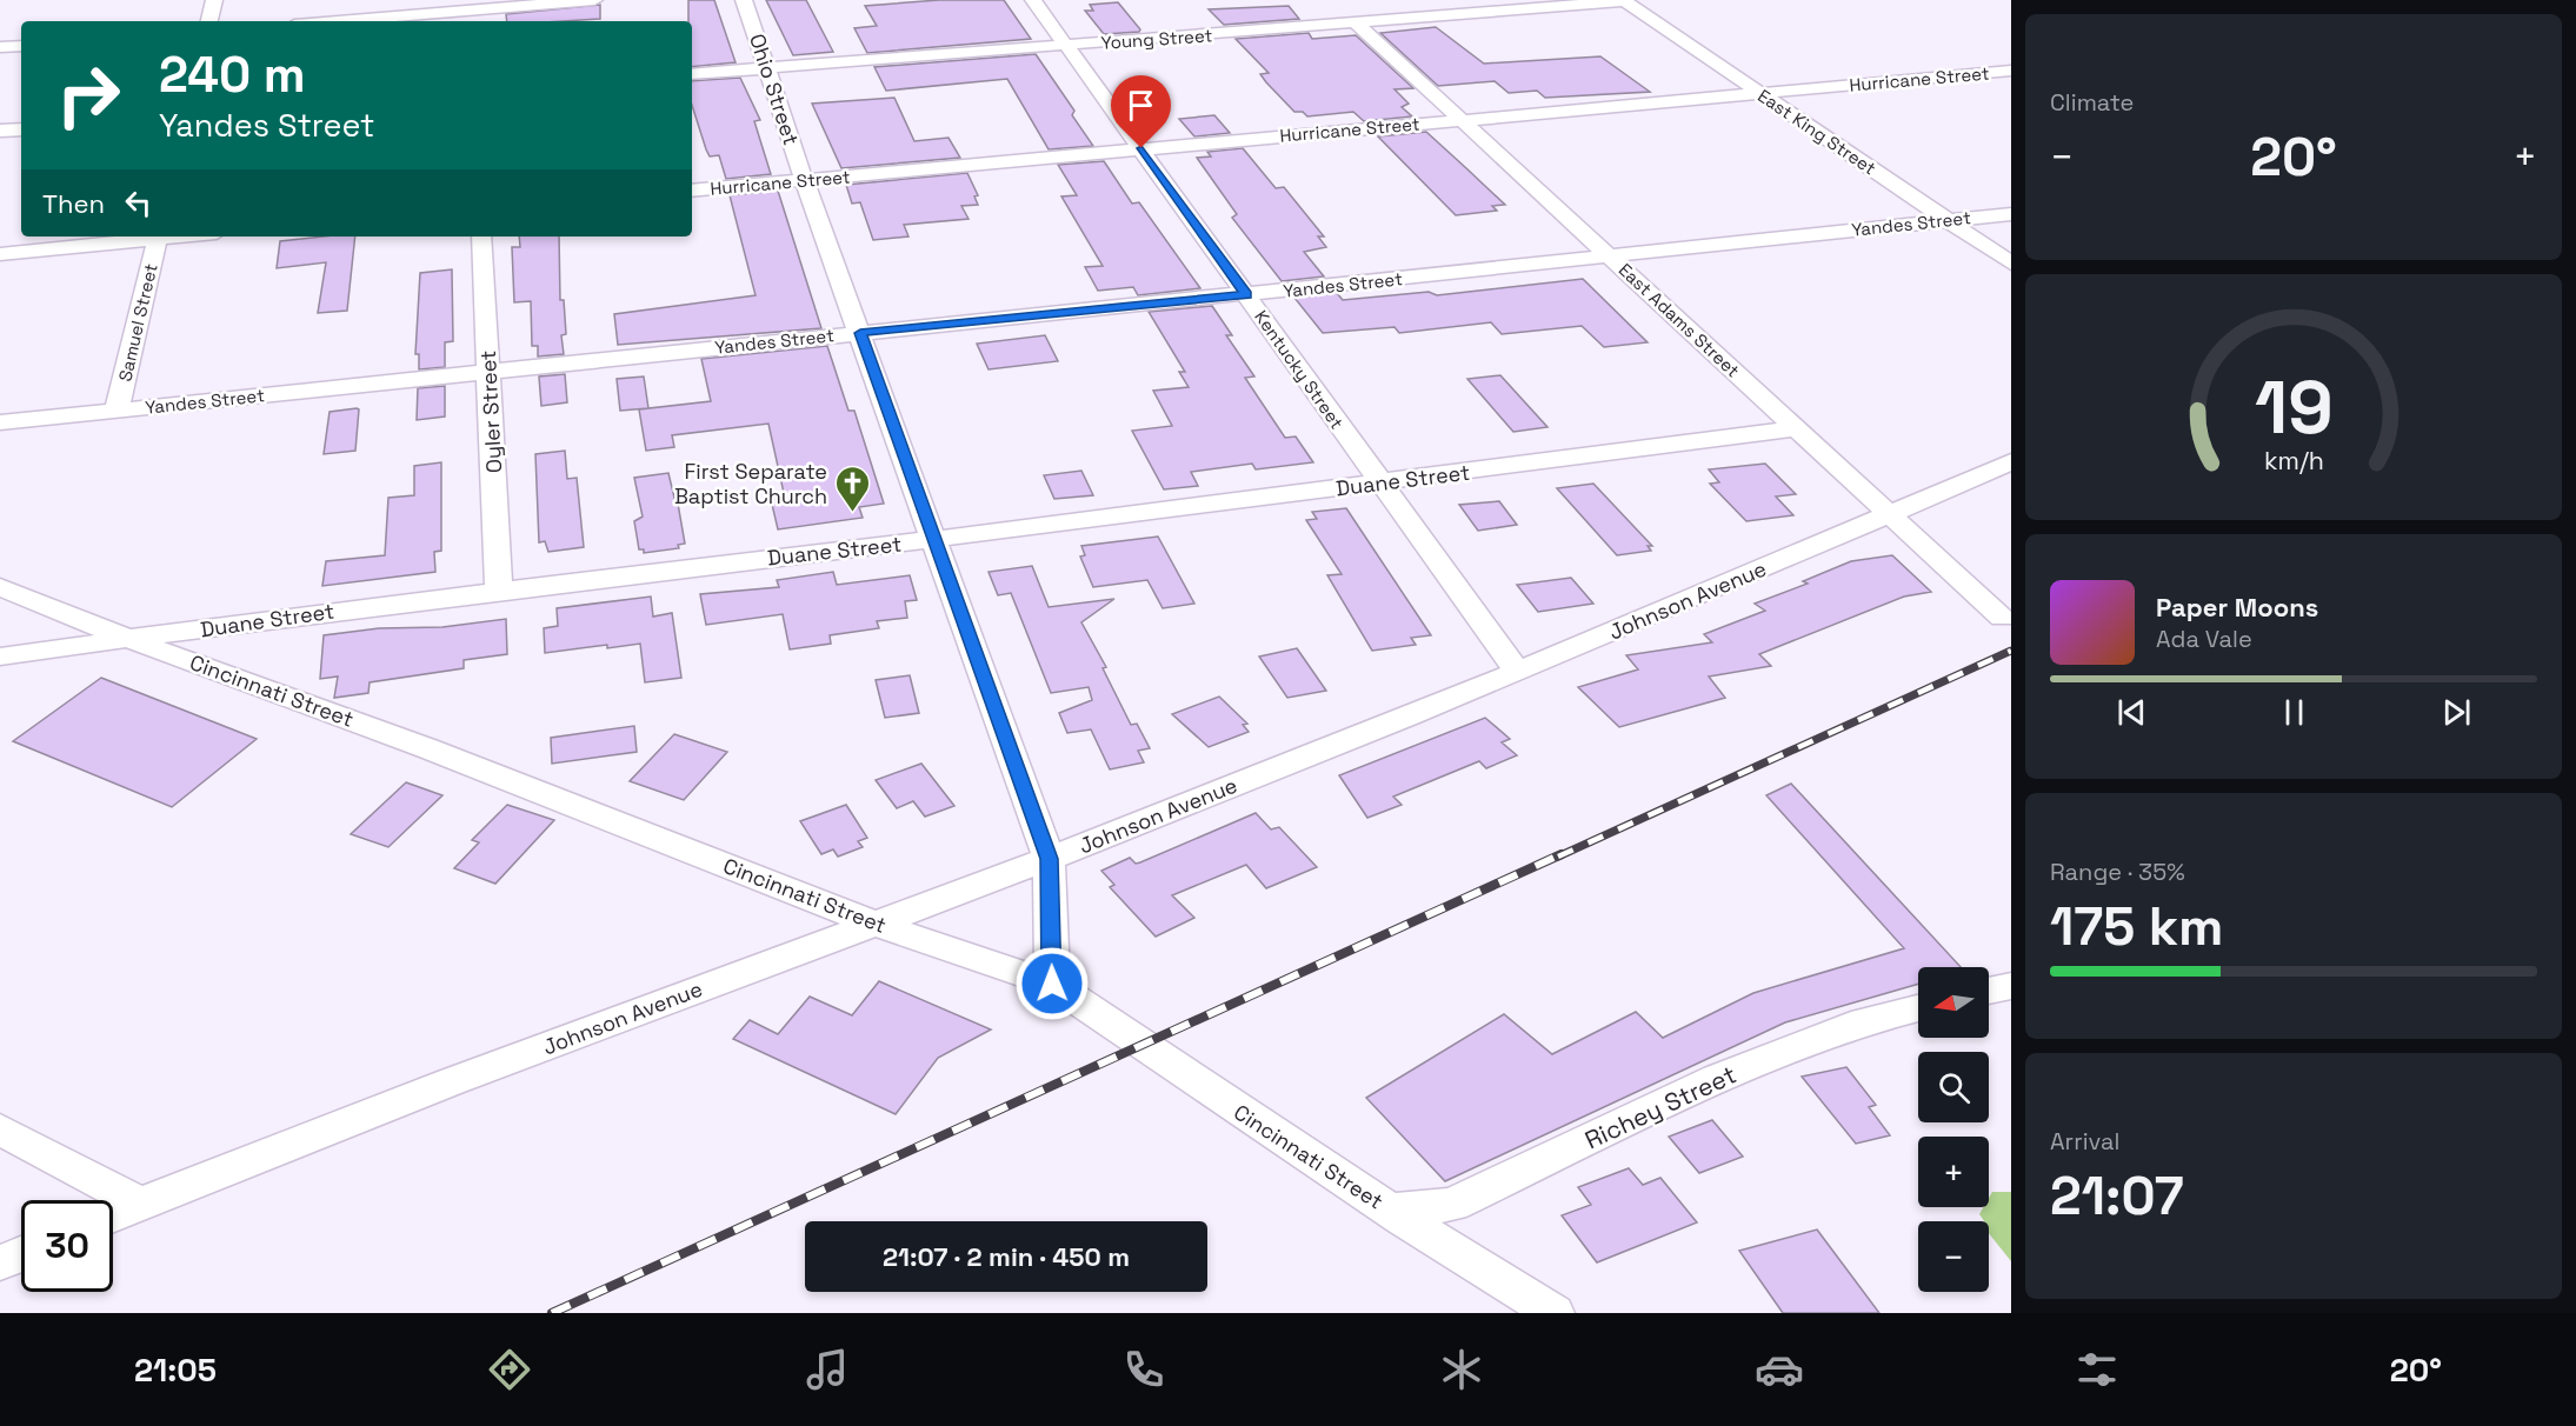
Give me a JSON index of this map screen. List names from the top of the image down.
{
  "streets": {
    "street": [
      "Young Street",
      "Hurricane Street",
      "Ohio Street",
      "East King Street",
      "Yandes Street",
      "East Adams Street",
      "Samuel Street",
      "Kentucky Street",
      "Oyler Street",
      "Duane Street",
      "Johnson Avenue",
      "Cincinnati Street",
      "Richey Street"
    ]
  },
  "crossings": [
    ["Young Street", "Ohio Street"],
    ["Young Street", "East King Street"],
    ["Young Street", "East Adams Street"],
    ["Young Street", "Kentucky Street"],
    ["Hurricane Street", "Ohio Street"],
    ["Hurricane Street", "East King Street"],
    ["Hurricane Street", "East Adams Street"],
    ["Hurricane Street", "Kentucky Street"],
    ["Ohio Street", "Yandes Street"],
    ["Ohio Street", "Duane Street"],
    ["Ohio Street", "Johnson Avenue"],
    ["Ohio Street", "Cincinnati Street"],
    ["East King Street", "Yandes Street"],
    ["Yandes Street", "East Adams Street"],
    ["Yandes Street", "Samuel Street"],
    ["Yandes Street", "Kentucky Street"],
    ["Yandes Street", "Oyler Street"],
    ["East Adams Street", "Duane Street"],
    ["East Adams Street", "Johnson Avenue"],
    ["Kentucky Street", "Duane Street"],
    ["Kentucky Street", "Johnson Avenue"],
    ["Oyler Street", "Duane Street"],
    ["Duane Street", "Cincinnati Street"],
    ["Johnson Avenue", "Cincinnati Street"],
    ["Cincinnati Street", "Richey Street"]
  ],
  "places": {
    "church": ["First Separate Baptist Church"]
  },
  "north": "left",
  "page": {
    "tile": [
      "Climate",
      ["Range · 35%", "175 km"],
      ["Arrival", "21:07"]
    ],
    "turn": ["240 m", "Yandes Street"],
    "heat": ["−", "20°", "+"],
    "then": "Then",
    "song": ["Paper Moons", "Ada Vale"],
    "map_buttons": ["+", "−"],
    "limit": "30",
    "trip": "21:07 · 2 min · 450 m",
    "tabs": ["21:05", "20°"],
    "gauge": ["19", "km/h"]
  }
}
